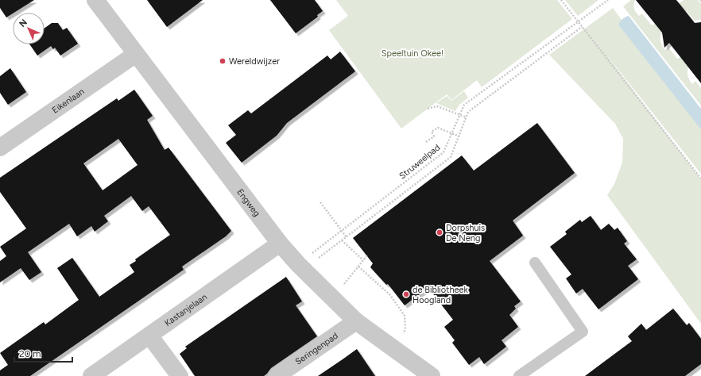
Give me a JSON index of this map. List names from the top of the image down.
{
  "streets": {
    "street": [
      "Eikenlaan",
      "Engweg",
      "Kastanjelaan",
      "Seringenpad"
    ],
    "path": ["Struweelpad"]
  },
  "crossings": [
    ["Eikenlaan", "Engweg"],
    ["Struweelpad", "Engweg"],
    ["Engweg", "Kastanjelaan"],
    ["Engweg", "Seringenpad"]
  ],
  "parks": ["Speeltuin Okee!"],
  "places": ["Wereldwijzer", "Dorpshuis De Neng", "de Bibliotheek Hoogland"],
  "scale_bar": "20 m",
  "north": "top left"
}
